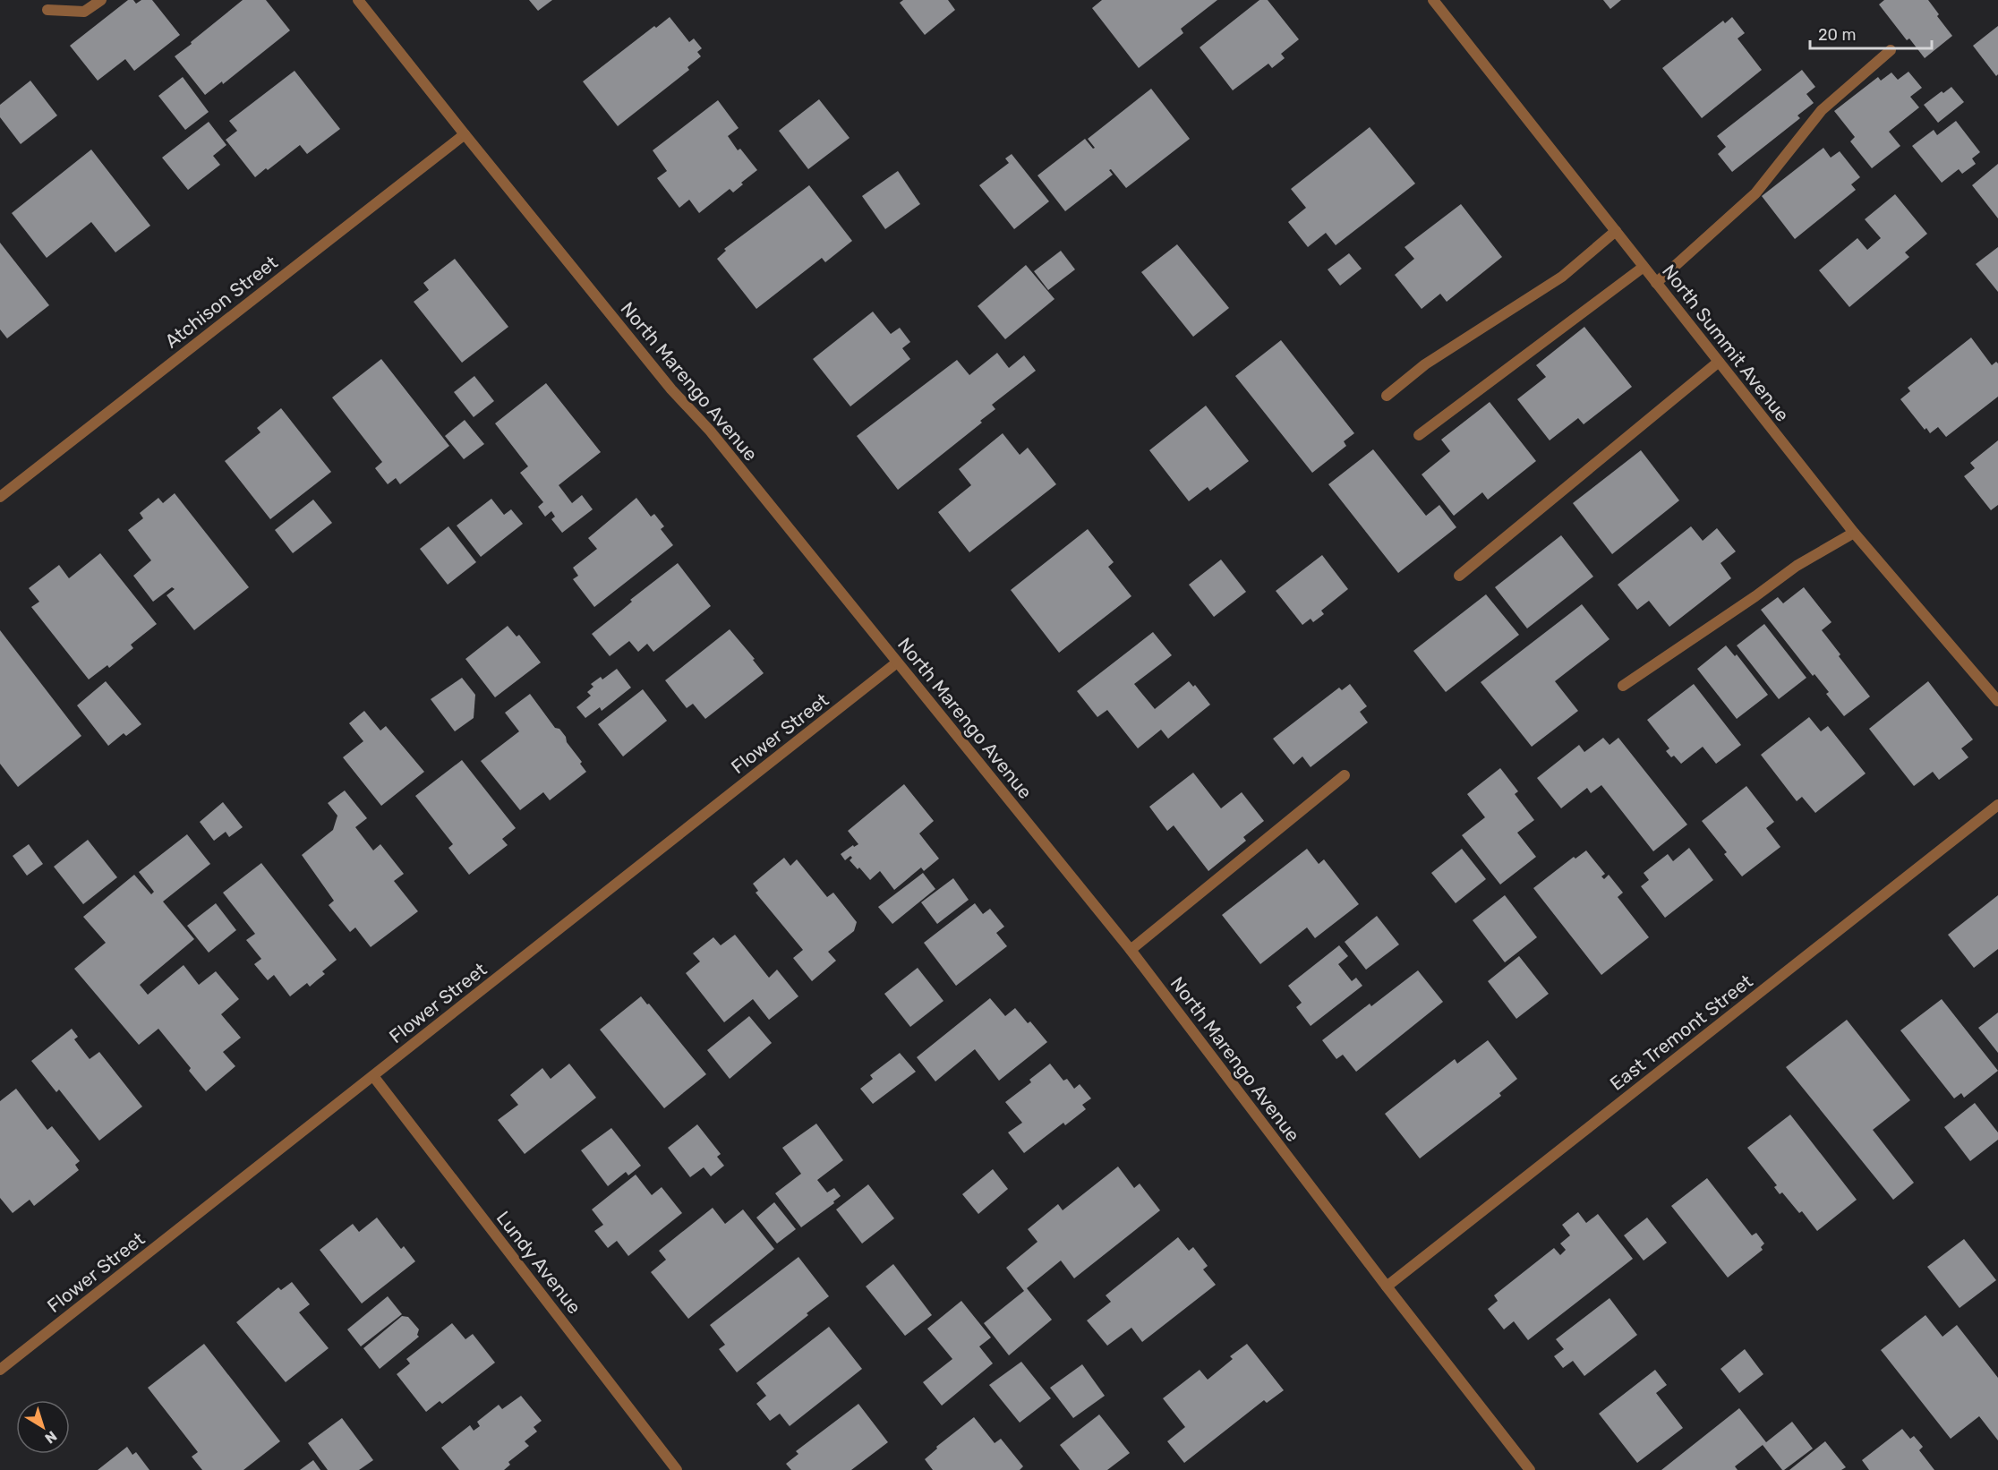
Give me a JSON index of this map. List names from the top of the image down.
{
  "streets": {
    "street": [
      "Atchison Street",
      "North Summit Avenue",
      "North Marengo Avenue",
      "Flower Street",
      "East Tremont Street",
      "Lundy Avenue"
    ]
  },
  "crossings": [
    ["Atchison Street", "North Marengo Avenue"],
    ["North Marengo Avenue", "Flower Street"],
    ["North Marengo Avenue", "East Tremont Street"],
    ["Flower Street", "Lundy Avenue"]
  ],
  "scale_bar": "20 m",
  "north": "bottom right"
}
